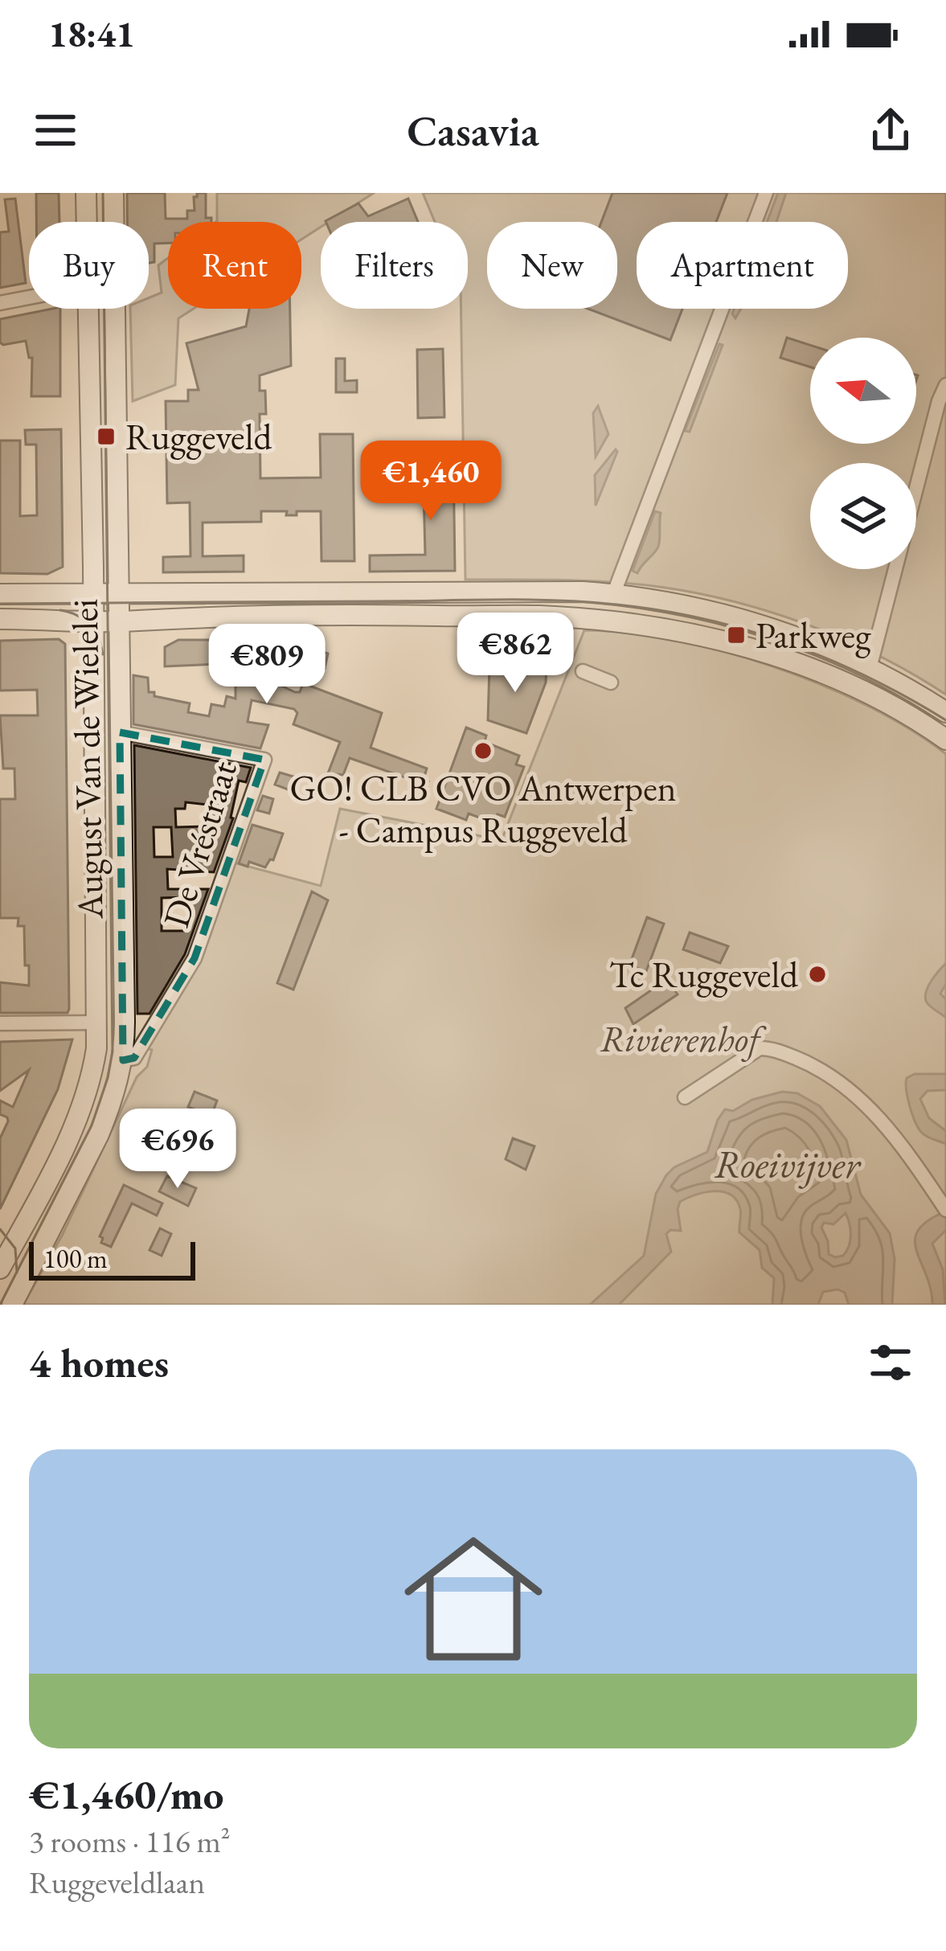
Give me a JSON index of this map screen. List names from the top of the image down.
{
  "streets": {
    "main road": ["August Van de Wielelei"],
    "street": ["De Vréstraat"]
  },
  "crossings": [
    ["August Van de Wielelei", "De Vréstraat"]
  ],
  "water": ["Roeivijver"],
  "parks": ["Rivierenhof"],
  "places": {
    "transit": ["Ruggeveld", "Parkweg"],
    "other": ["GO! CLB CVO Antwerpen - Campus Ruggeveld", "Tc Ruggeveld"]
  },
  "scale_bar": "100 m",
  "north": "left",
  "page": {
    "status": "18:41",
    "header": "Casavia",
    "chip": [
      "Buy",
      "Rent",
      "Filters",
      "New",
      "Apartment"
    ],
    "price": [
      "€1,460",
      "€862",
      "€809",
      "€696"
    ],
    "scale": "100 m",
    "heading": "4 homes",
    "list": [
      {
        "name": "€1,460/mo",
        "note": "3 rooms · 116 m² · Ruggeveldlaan"
      }
    ]
  }
}
